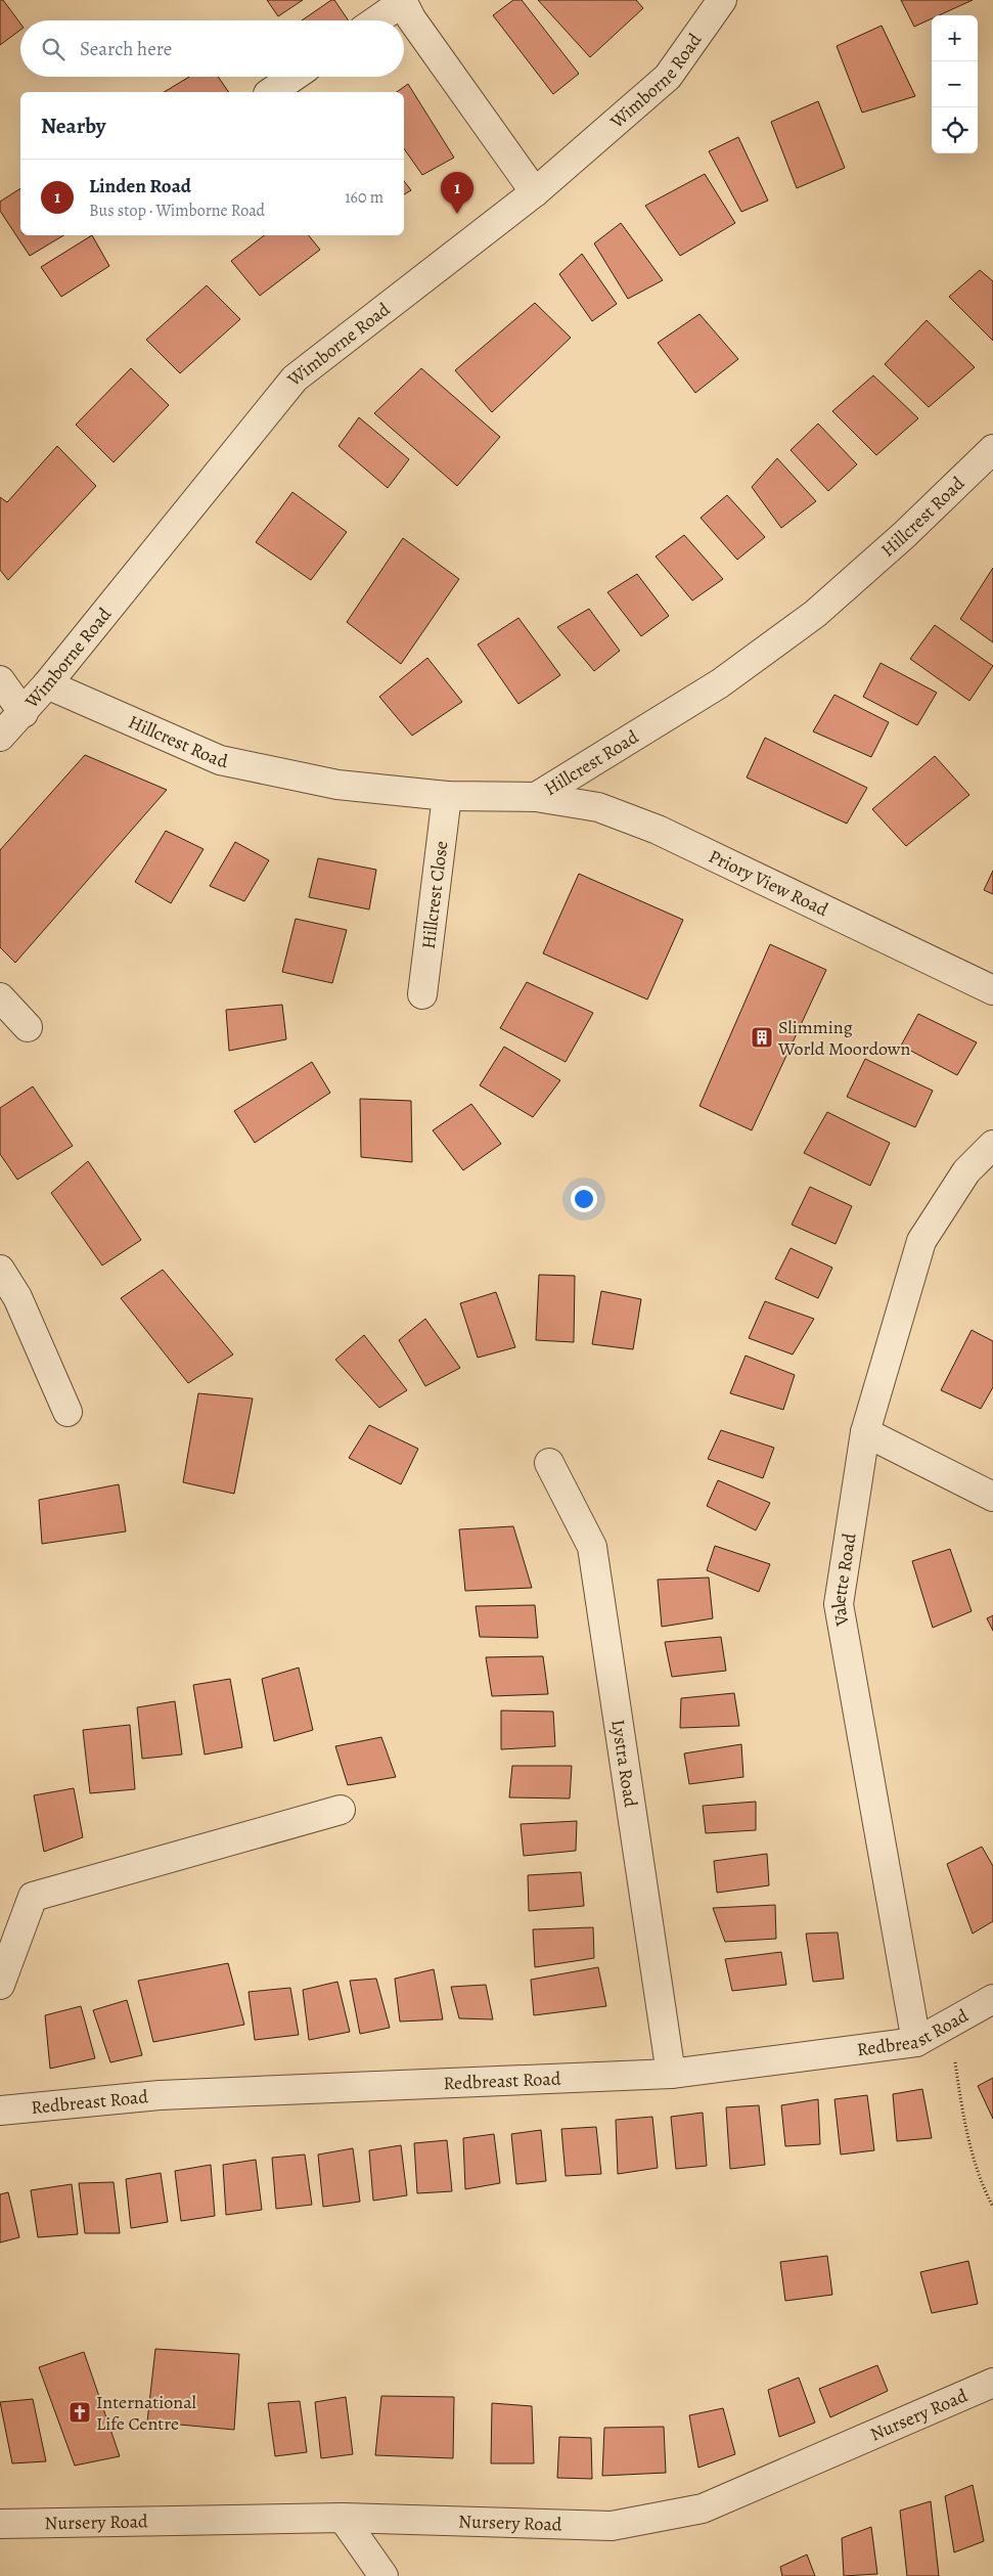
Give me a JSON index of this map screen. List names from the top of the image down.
{
  "streets": {
    "street": [
      "Wimborne Road",
      "Hillcrest Road",
      "Priory View Road",
      "Hillcrest Close",
      "Valette Road",
      "Lystra Road",
      "Redbreast Road",
      "Nursery Road"
    ]
  },
  "crossings": [
    ["Wimborne Road", "Hillcrest Road"],
    ["Hillcrest Road", "Priory View Road"],
    ["Hillcrest Road", "Hillcrest Close"],
    ["Valette Road", "Redbreast Road"],
    ["Lystra Road", "Redbreast Road"]
  ],
  "places": {
    "building": ["Slimming World Moordown"],
    "church": ["International Life Centre"]
  },
  "page": {
    "map_buttons": ["+", "−"],
    "search": "Search here",
    "heading": "Nearby",
    "list": [
      {
        "mark": "1",
        "name": "Linden Road",
        "note": "Bus stop · Wimborne Road",
        "value": "160 m"
      }
    ],
    "pins": "1"
  }
}
